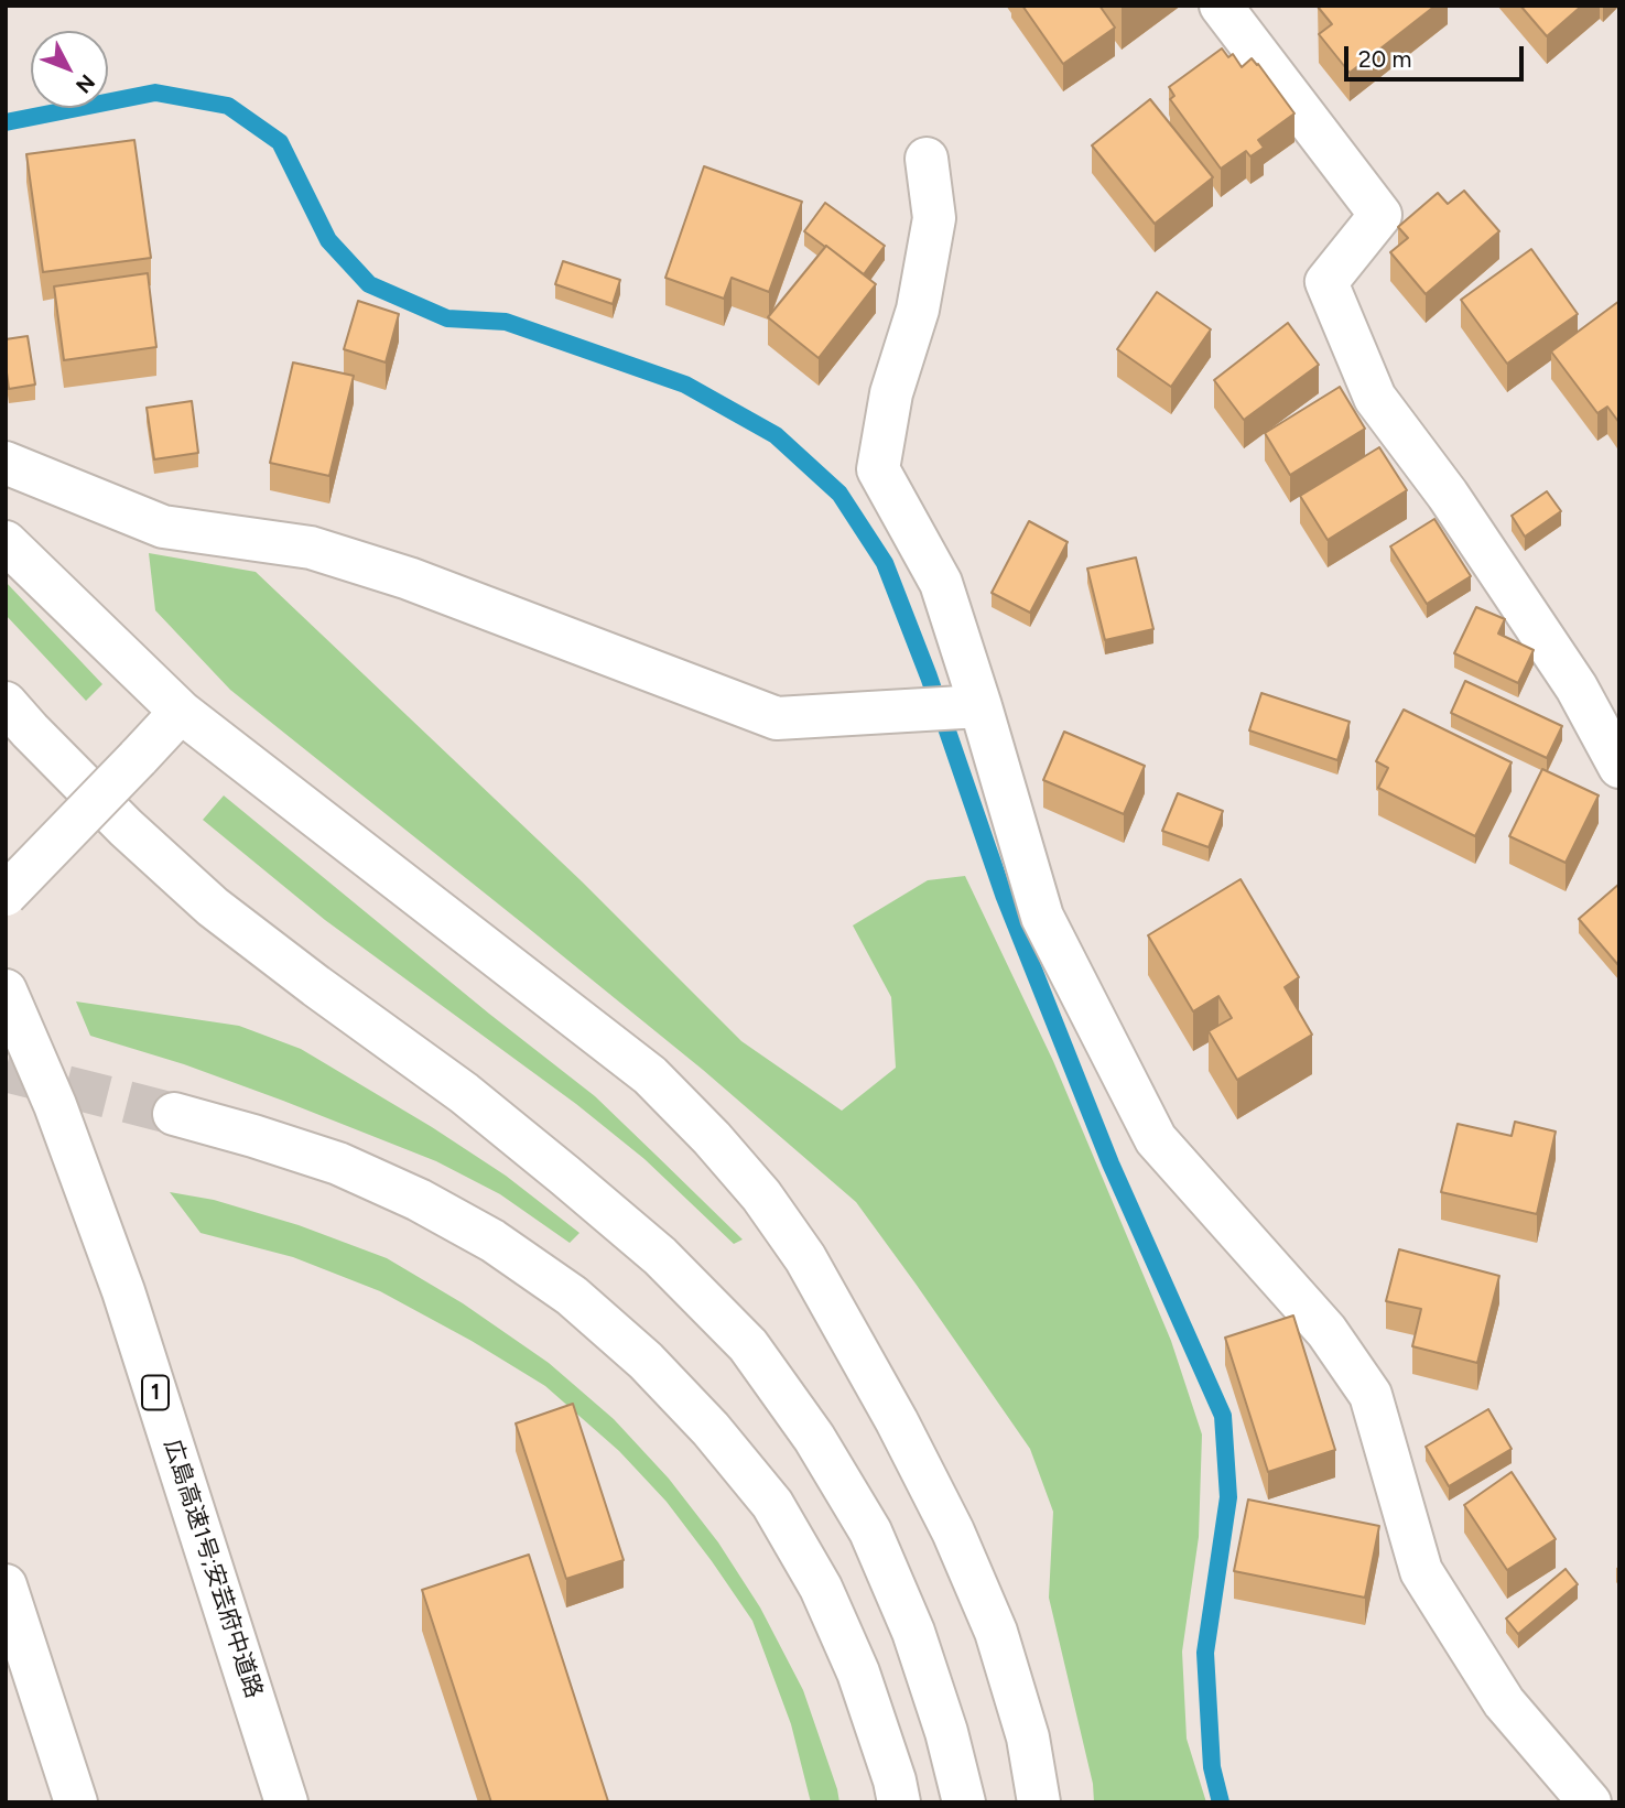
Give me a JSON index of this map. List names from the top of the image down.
{
  "streets": {
    "main road": ["1", "広島高速1号;安芸府中道路"]
  },
  "scale_bar": "20 m",
  "north": "bottom right"
}
